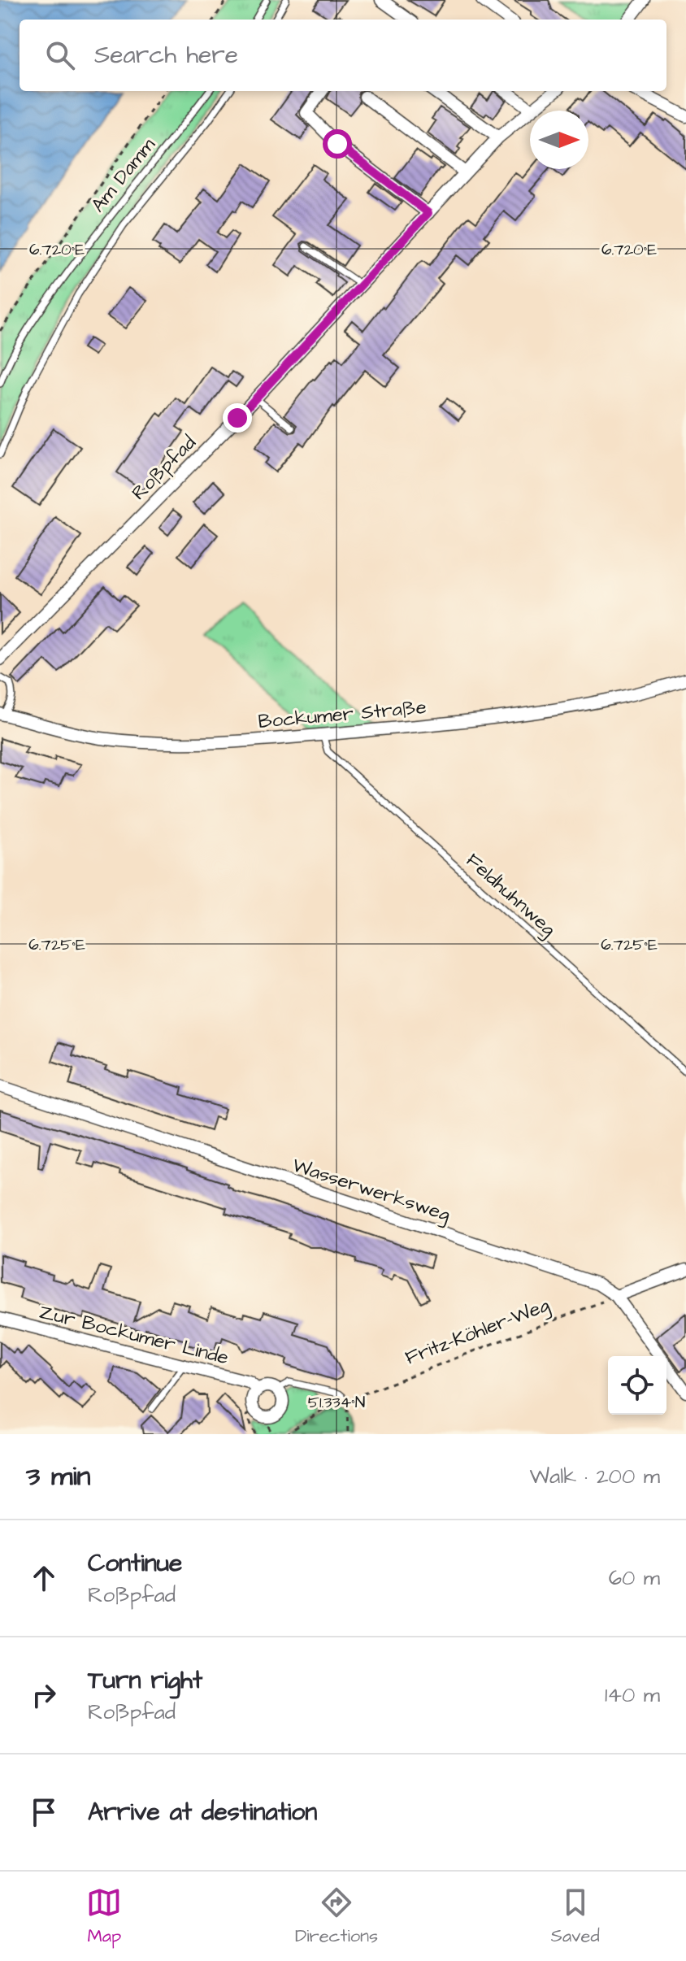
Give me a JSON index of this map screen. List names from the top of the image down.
{
  "streets": {
    "street": [
      "Roßpfad",
      "Bockumer Straße",
      "Wasserwerksweg",
      "Zur Bockumer Linde"
    ],
    "lane": ["Am Damm", "Feldhuhnweg"],
    "path": ["Fritz-Köhler-Weg"]
  },
  "crossings": [
    ["Bockumer Straße", "Feldhuhnweg"],
    ["Wasserwerksweg", "Fritz-Köhler-Weg"],
    ["Fritz-Köhler-Weg", "Zur Bockumer Linde"]
  ],
  "north": "right",
  "page": {
    "search": "Search here",
    "heading": ["3 min", "Walk · 200 m"],
    "list": [
      ["Continue", "Roßpfad", "60 m"],
      ["Turn right", "Roßpfad", "140 m"],
      "Arrive at destination"
    ],
    "nav": ["Map", "Directions", "Saved"]
  },
  "coordinates": ["6.720°E", "6.725°E", "51.334°N"]
}
